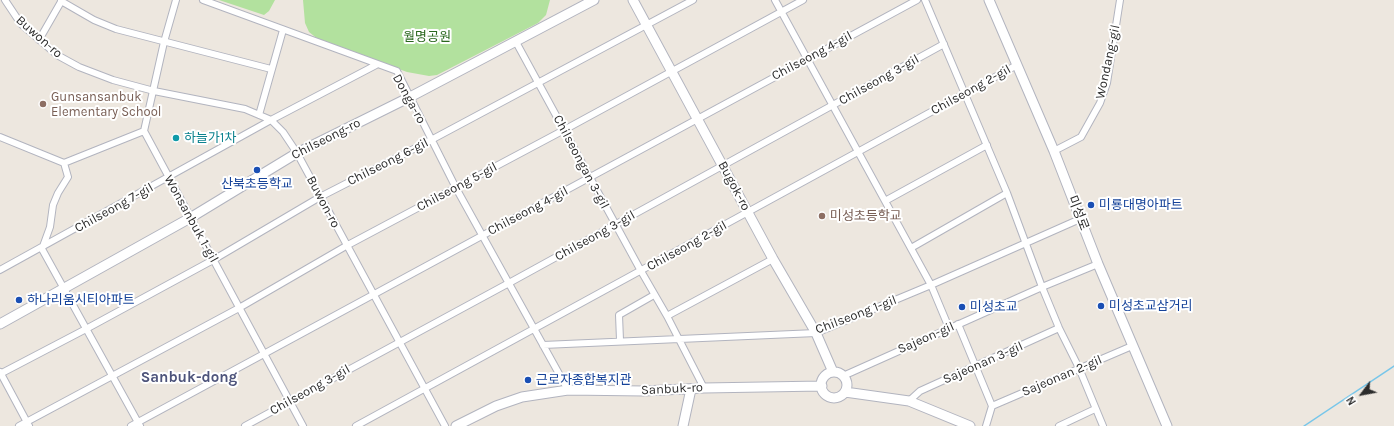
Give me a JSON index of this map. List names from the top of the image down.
{
  "streets": {
    "street": [
      "Buwon-ro",
      "Chilseong 4-gil",
      "Wondang-gil",
      "Chilseong 3-gil",
      "Chilseong 2-gil",
      "Donga-ro",
      "Chilseong-ro",
      "Chilseong 6-gil",
      "Chilseongan 3-gil",
      "Bugok-ro",
      "Chilseong 5-gil",
      "Chilseong 7-gil",
      "미성로",
      "Wonsanbuk 1-gil",
      "Chilseong 1-gil",
      "Sajeon-gil",
      "Sajeonan 3-gil",
      "Sajeonan 2-gil",
      "Sanbuk-ro"
    ]
  },
  "crossings": [
    ["Buwon-ro", "Chilseong 4-gil"],
    ["Buwon-ro", "Chilseong 3-gil"],
    ["Buwon-ro", "Chilseong 2-gil"],
    ["Buwon-ro", "Chilseong-ro"],
    ["Buwon-ro", "Chilseong 6-gil"],
    ["Buwon-ro", "Chilseong 5-gil"],
    ["Buwon-ro", "Chilseong 7-gil"],
    ["Chilseong 4-gil", "Donga-ro"],
    ["Chilseong 4-gil", "Chilseongan 3-gil"],
    ["Chilseong 4-gil", "Bugok-ro"],
    ["Chilseong 4-gil", "Wonsanbuk 1-gil"],
    ["Wondang-gil", "미성로"],
    ["Chilseong 3-gil", "Donga-ro"],
    ["Chilseong 3-gil", "Chilseongan 3-gil"],
    ["Chilseong 3-gil", "Bugok-ro"],
    ["Chilseong 3-gil", "Wonsanbuk 1-gil"],
    ["Chilseong 2-gil", "Donga-ro"],
    ["Chilseong 2-gil", "Chilseongan 3-gil"],
    ["Chilseong 2-gil", "Bugok-ro"],
    ["Chilseong 2-gil", "미성로"],
    ["Donga-ro", "Chilseong-ro"],
    ["Donga-ro", "Chilseong 6-gil"],
    ["Donga-ro", "Chilseong 5-gil"],
    ["Donga-ro", "Chilseong 7-gil"],
    ["Donga-ro", "Chilseong 1-gil"],
    ["Donga-ro", "Sanbuk-ro"],
    ["Chilseong-ro", "Chilseongan 3-gil"],
    ["Chilseong-ro", "Wonsanbuk 1-gil"],
    ["Chilseong 6-gil", "Chilseongan 3-gil"],
    ["Chilseong 6-gil", "Bugok-ro"],
    ["Chilseong 6-gil", "Wonsanbuk 1-gil"],
    ["Chilseongan 3-gil", "Chilseong 5-gil"],
    ["Chilseongan 3-gil", "Chilseong 1-gil"],
    ["Chilseongan 3-gil", "Sanbuk-ro"],
    ["Bugok-ro", "Chilseong 5-gil"],
    ["Bugok-ro", "Chilseong 1-gil"],
    ["Bugok-ro", "Sajeon-gil"],
    ["Bugok-ro", "Sanbuk-ro"],
    ["Chilseong 5-gil", "Wonsanbuk 1-gil"],
    ["Chilseong 7-gil", "Wonsanbuk 1-gil"],
    ["미성로", "Chilseong 1-gil"],
    ["미성로", "Sajeon-gil"],
    ["미성로", "Sajeonan 2-gil"],
    ["Sajeon-gil", "Sanbuk-ro"]
  ],
  "districts": ["Sanbuk-dong"],
  "parks": ["월명공원"],
  "places": [
    "Gunsansanbuk Elementary School",
    "하늘가1차",
    "산북초등학교",
    "미룡대명아파트",
    "미성초등학교",
    "하나리움시티아파트",
    "미성초교삼거리",
    "미성초교",
    "근로자종합복지관"
  ],
  "north": "bottom left"
}
